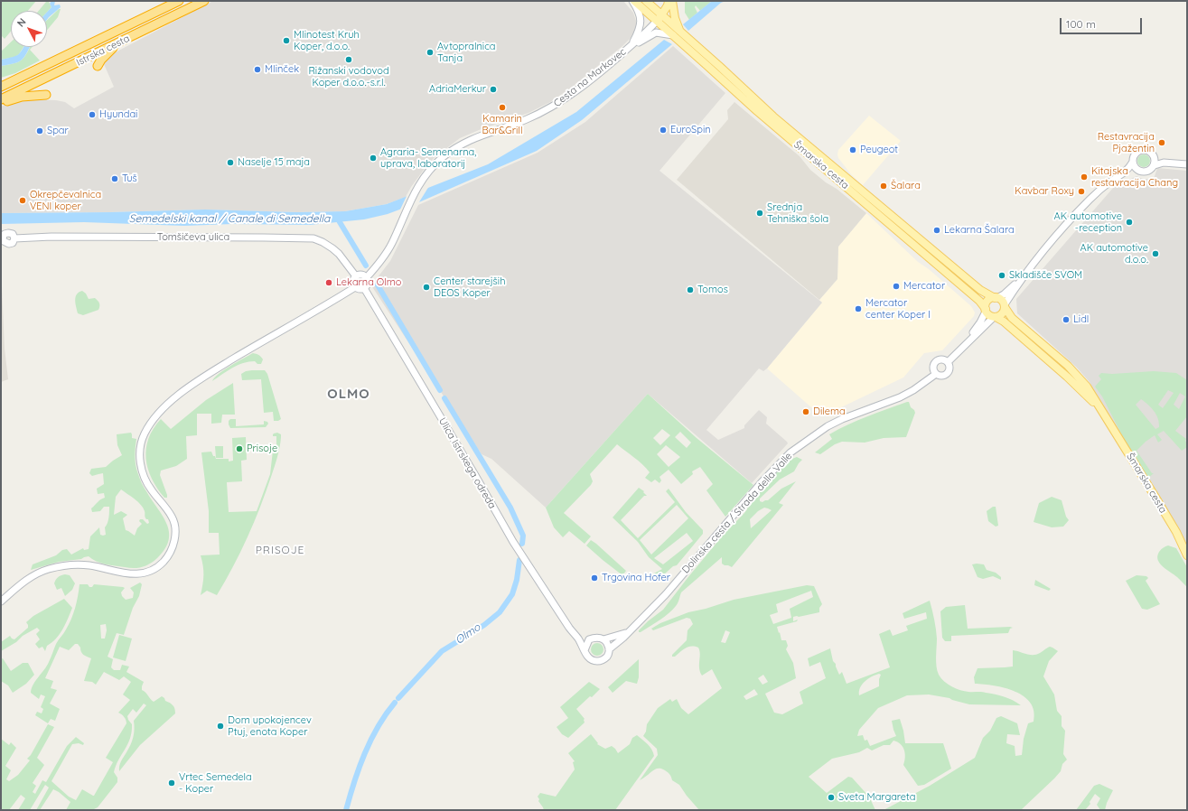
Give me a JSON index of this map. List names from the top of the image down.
{
  "streets": {
    "highway": ["Istrska cesta"],
    "main road": ["Šmarska cesta"],
    "street": [
      "Cesta na Markovec",
      "Tomšičeva ulica",
      "Ulica Istrskega odreda",
      "Dolinska cesta / Strada della Valle"
    ]
  },
  "crossings": [
    ["Cesta na Markovec", "Šmarska cesta"],
    ["Cesta na Markovec", "Tomšičeva ulica"],
    ["Cesta na Markovec", "Ulica Istrskega odreda"],
    ["Tomšičeva ulica", "Ulica Istrskega odreda"]
  ],
  "districts": ["OLMO", "PRISOJE"],
  "water": ["Semedelski kanal / Canale di Semedella", "Olmo"],
  "places": [
    "Mlinotest Kruh Koper, d.o.o.",
    "Avtopralnica Tanja",
    "Rižanski vodovod Koper d.o.o.-s.r.l.",
    "Mlinček",
    "AdriaMerkur",
    "Kamarin Bar&Grill",
    "Hyundai",
    "EuroSpin",
    "Spar",
    "Restavracija Pjažentin",
    "Peugeot",
    "Agraria- Semenarna, uprava, laboratorij",
    "Naselje 15 maja",
    "Kitajska restavracija Chang",
    "Tuš",
    "Šalara",
    "Kavbar Roxy",
    "Okrepčevalnica VENI koper",
    "Srednja Tehniška šola",
    "AK automotive -reception",
    "Lekarna Šalara",
    "AK automotive d.o.o.",
    "Skladišče SVOM",
    "Lekarna Olmo",
    "Mercator",
    "Center starejših DEOS Koper",
    "Tomos",
    "Mercator center Koper I",
    "Lidl",
    "Dilema",
    "Prisoje",
    "Trgovina Hofer",
    "Dom upokojencev Ptuj, enota Koper",
    "Vrtec Semedela - Koper",
    "Sveta Margareta"
  ],
  "scale_bar": "100 m",
  "north": "top left"
}
